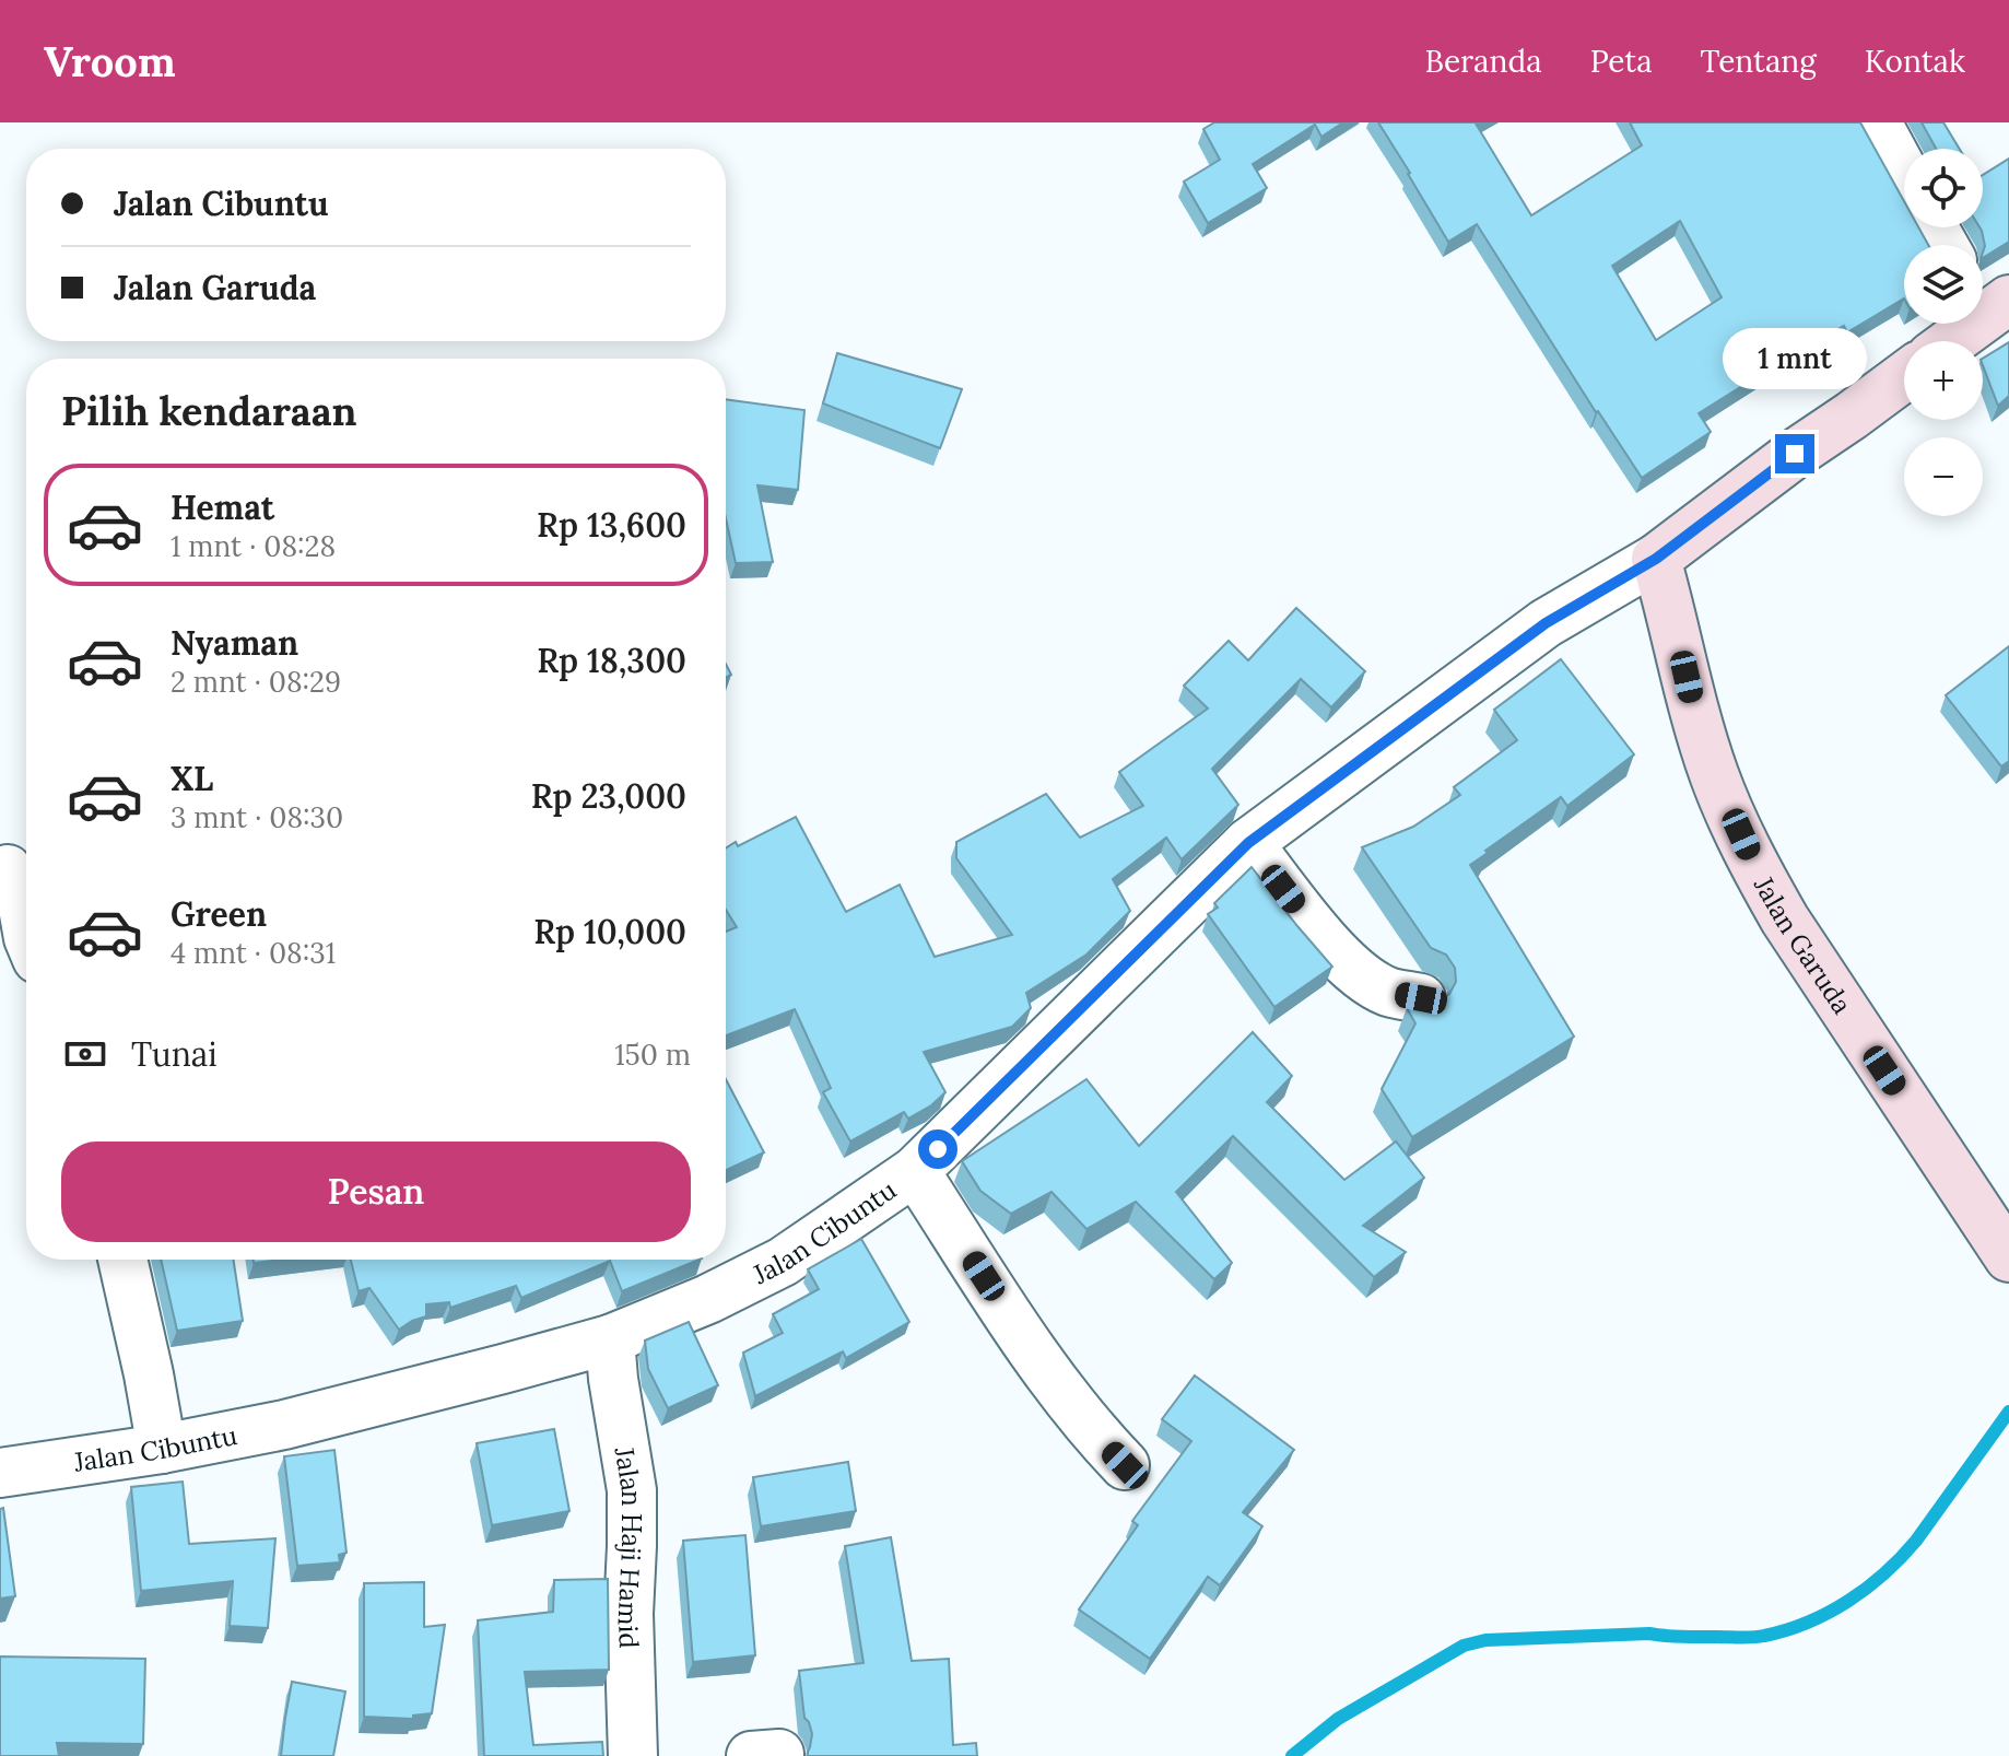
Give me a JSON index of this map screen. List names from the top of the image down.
{
  "streets": {
    "street": ["Jalan Garuda", "Jalan Cibuntu", "Jalan Haji Hamid"]
  },
  "crossings": [
    ["Jalan Garuda", "Jalan Cibuntu"],
    ["Jalan Cibuntu", "Jalan Haji Hamid"]
  ],
  "page": {
    "header": "Vroom",
    "nav": [
      "Beranda",
      "Peta",
      "Tentang",
      "Kontak"
    ],
    "map_buttons": ["+", "−"],
    "banner": ["Jalan Cibuntu", "Jalan Garuda"],
    "bubble": "1 mnt",
    "heading": "Pilih kendaraan",
    "list": [
      {
        "name": "Hemat",
        "note": "1 mnt · 08:28",
        "value": "Rp 13,600"
      },
      {
        "name": "Nyaman",
        "note": "2 mnt · 08:29",
        "value": "Rp 18,300"
      },
      {
        "name": "XL",
        "note": "3 mnt · 08:30",
        "value": "Rp 23,000"
      },
      {
        "name": "Green",
        "note": "4 mnt · 08:31",
        "value": "Rp 10,000"
      }
    ],
    "pay": ["Tunai", "150 m"],
    "buttons": "Pesan"
  }
}
